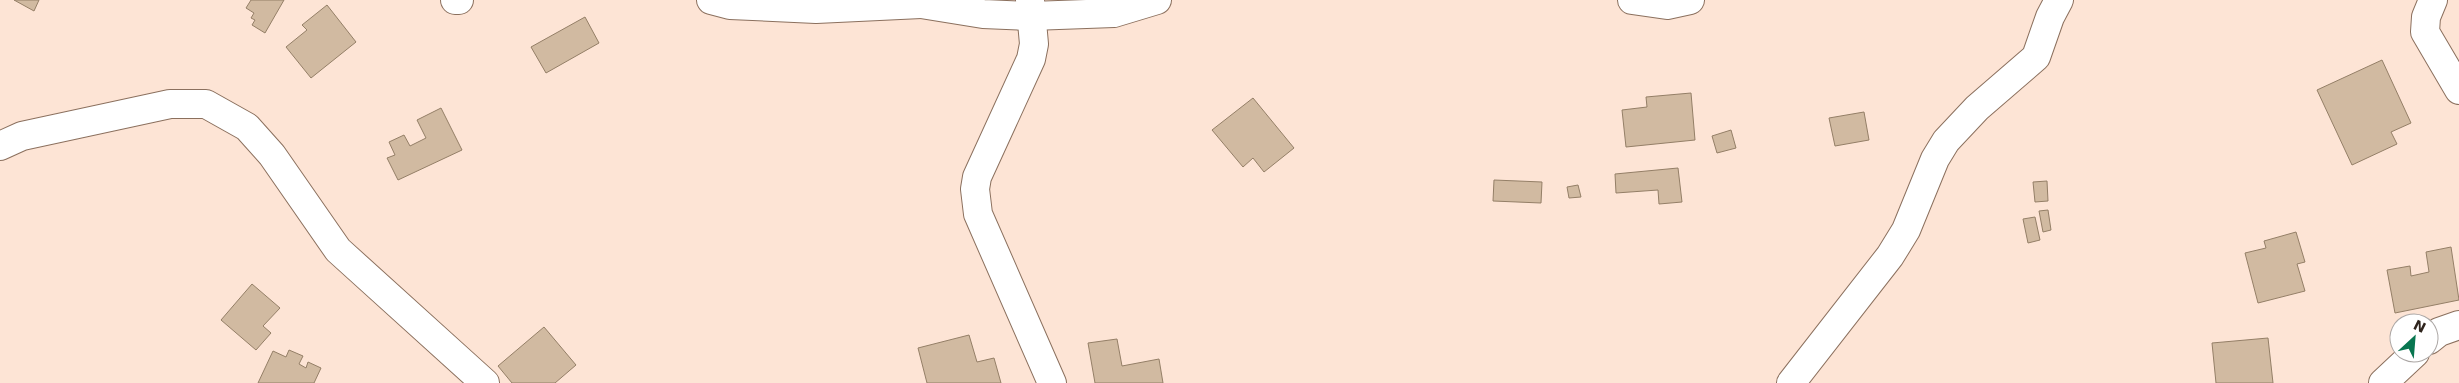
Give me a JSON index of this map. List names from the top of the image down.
{
  "north": "top right"
}
